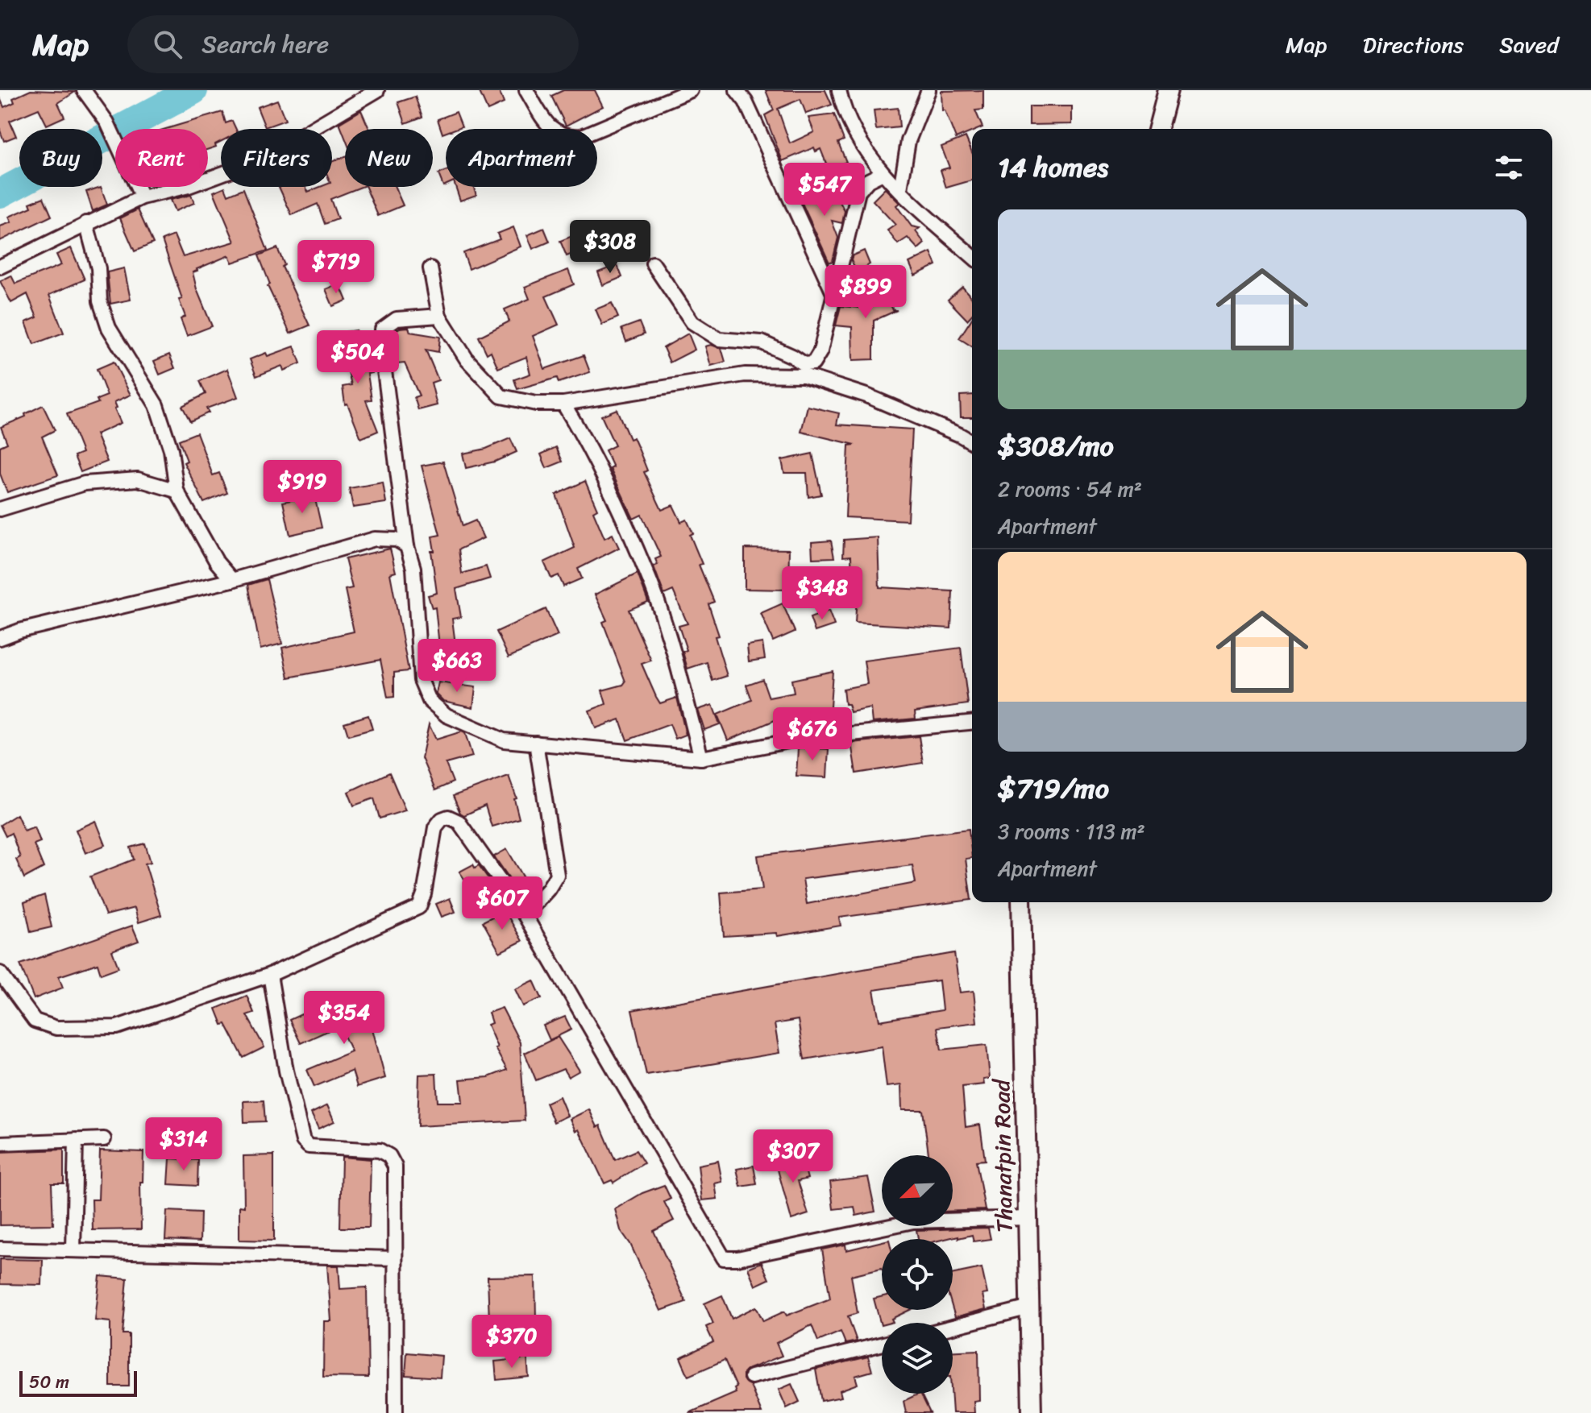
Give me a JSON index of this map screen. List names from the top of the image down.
{
  "streets": {
    "main road": ["Thanatpin Road"]
  },
  "scale_bar": "50 m",
  "north": "bottom left",
  "page": {
    "header": "Map",
    "search": "Search here",
    "nav": ["Map", "Directions", "Saved"],
    "chip": [
      "Buy",
      "Rent",
      "Filters",
      "New",
      "Apartment"
    ],
    "heading": "14 homes",
    "price": [
      "$547",
      "$308",
      "$719",
      "$899",
      "$504",
      "$919",
      "$348",
      "$663",
      "$676",
      "$607",
      "$354",
      "$314",
      "$307",
      "$370"
    ],
    "list": [
      {
        "name": "$308/mo",
        "note": "2 rooms · 54 m² · Apartment"
      },
      {
        "name": "$719/mo",
        "note": "3 rooms · 113 m² · Apartment"
      }
    ],
    "scale": "50 m"
  }
}
